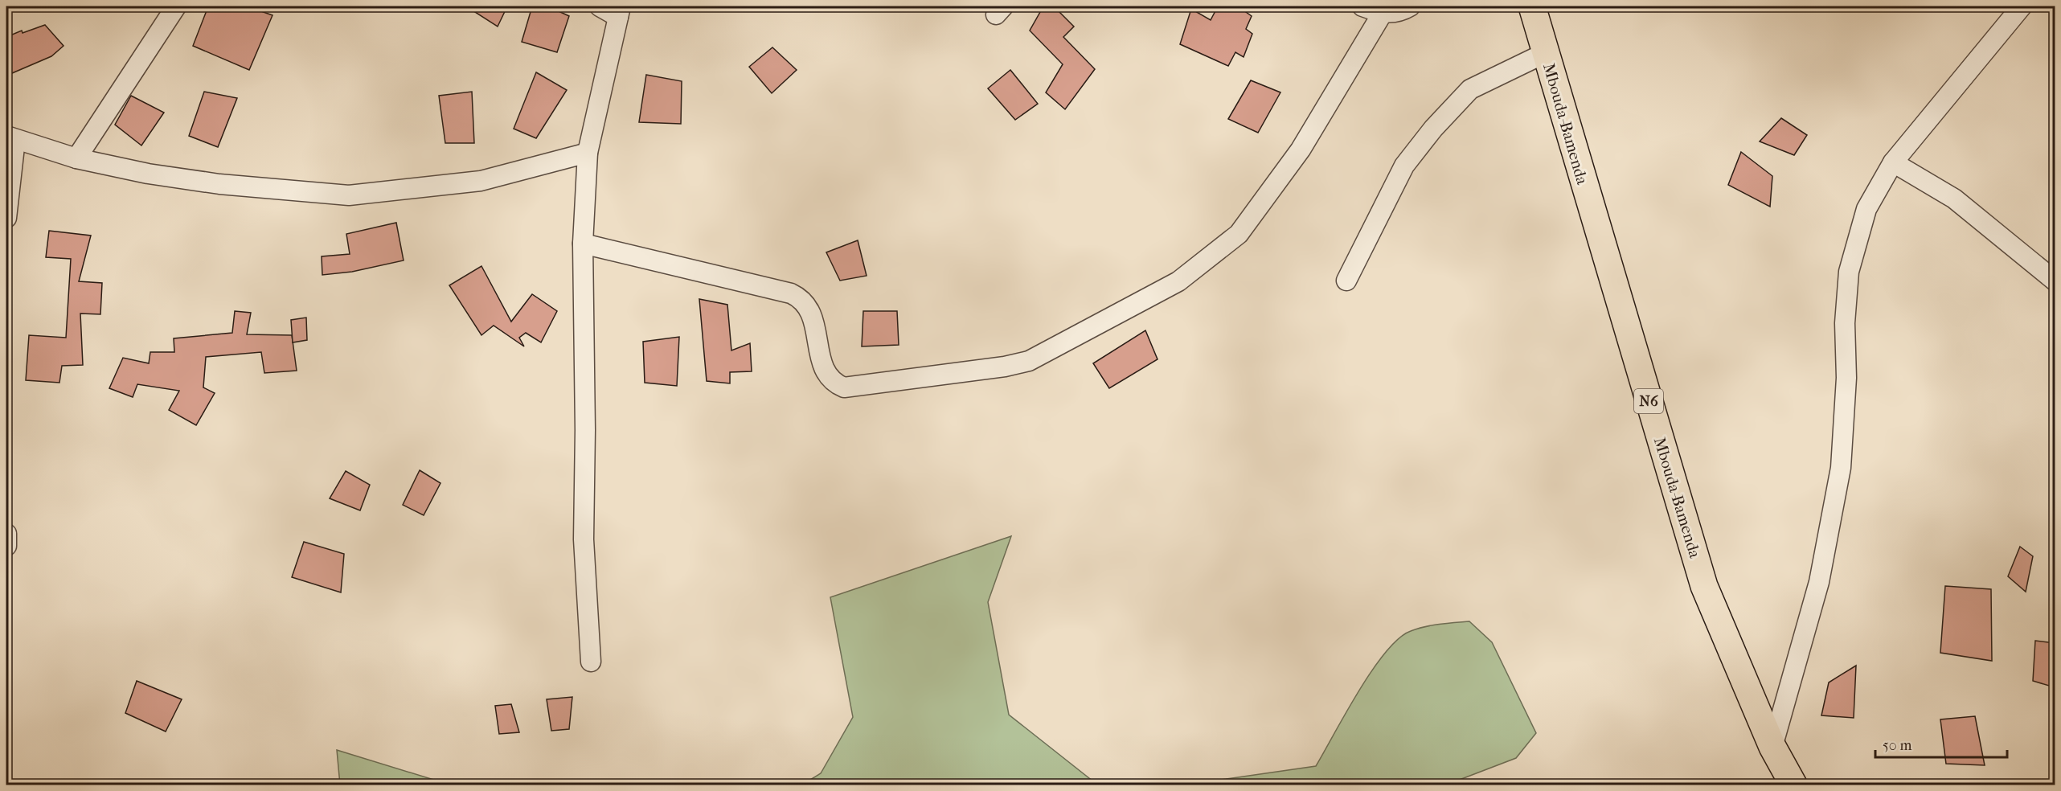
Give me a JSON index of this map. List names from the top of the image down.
{
  "streets": {
    "highway": ["Mbouda-Bamenda", "N6"]
  },
  "scale_bar": "50 m"
}
